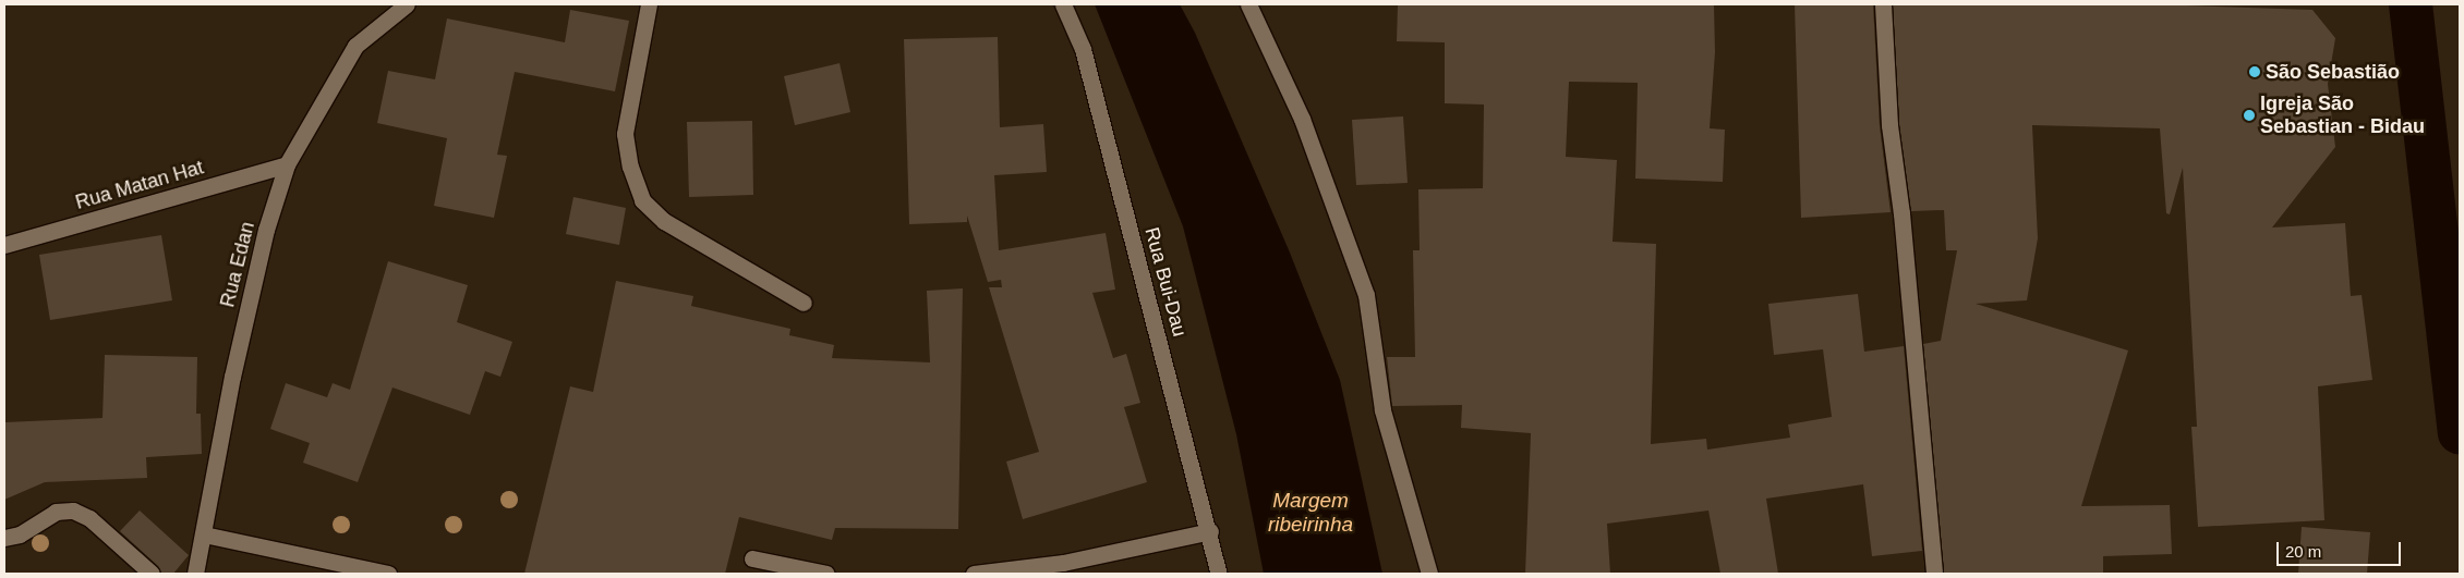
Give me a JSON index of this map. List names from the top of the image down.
{
  "streets": {
    "street": ["Rua Matan Hat", "Rua Edan", "Rua Bui-Dau"]
  },
  "crossings": [
    ["Rua Matan Hat", "Rua Edan"]
  ],
  "water": ["Margem ribeirinha"],
  "places": ["São Sebastião", "Igreja São Sebastian - Bidau"],
  "scale_bar": "20 m"
}
